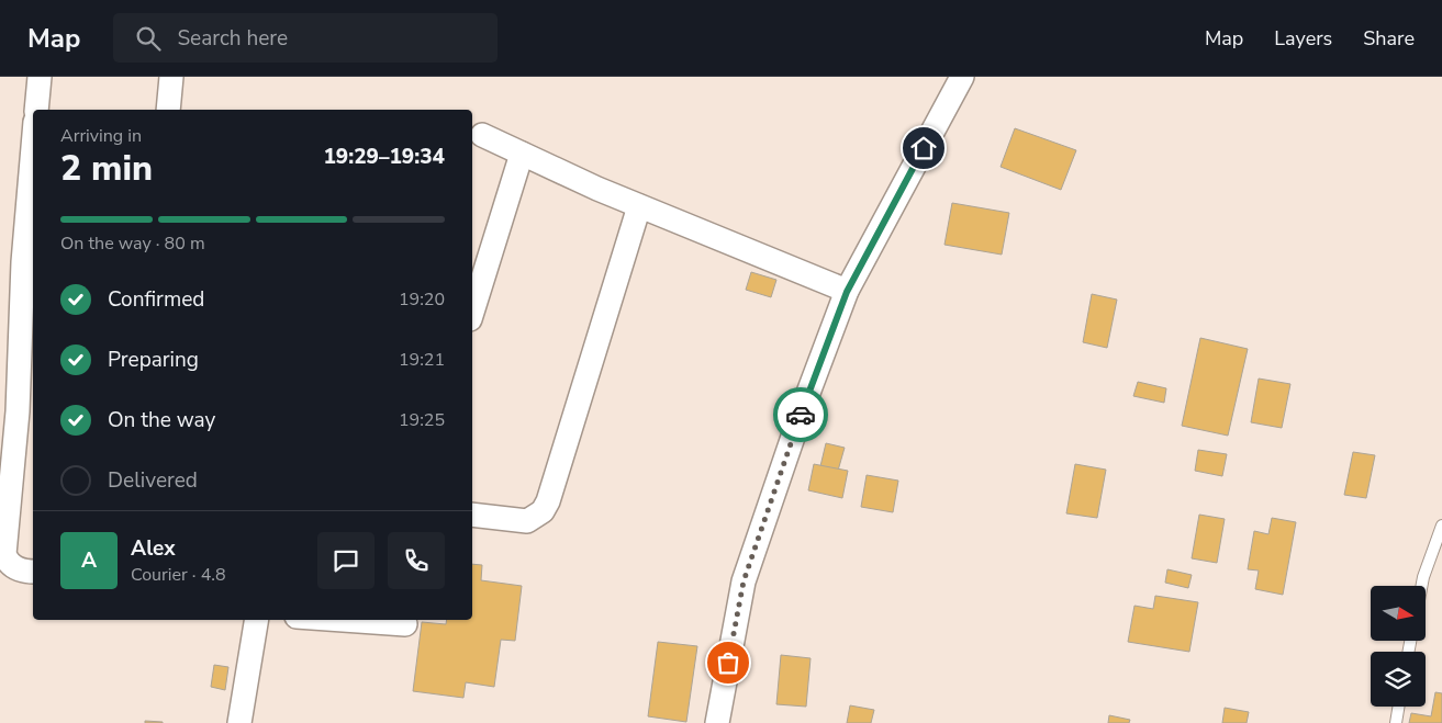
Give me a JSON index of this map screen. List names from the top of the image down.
{
  "north": "right",
  "page": {
    "header": "Map",
    "search": "Search here",
    "nav": ["Map", "Layers", "Share"],
    "heading": ["2 min", "Arriving in", "19:29–19:34"],
    "panel": ["Alex", "Courier · 4.8"],
    "bar": "On the way · 80 m",
    "list": [
      ["Confirmed", "19:20"],
      ["Preparing", "19:21"],
      ["On the way", "19:25"],
      "Delivered"
    ],
    "round": "A"
  }
}
